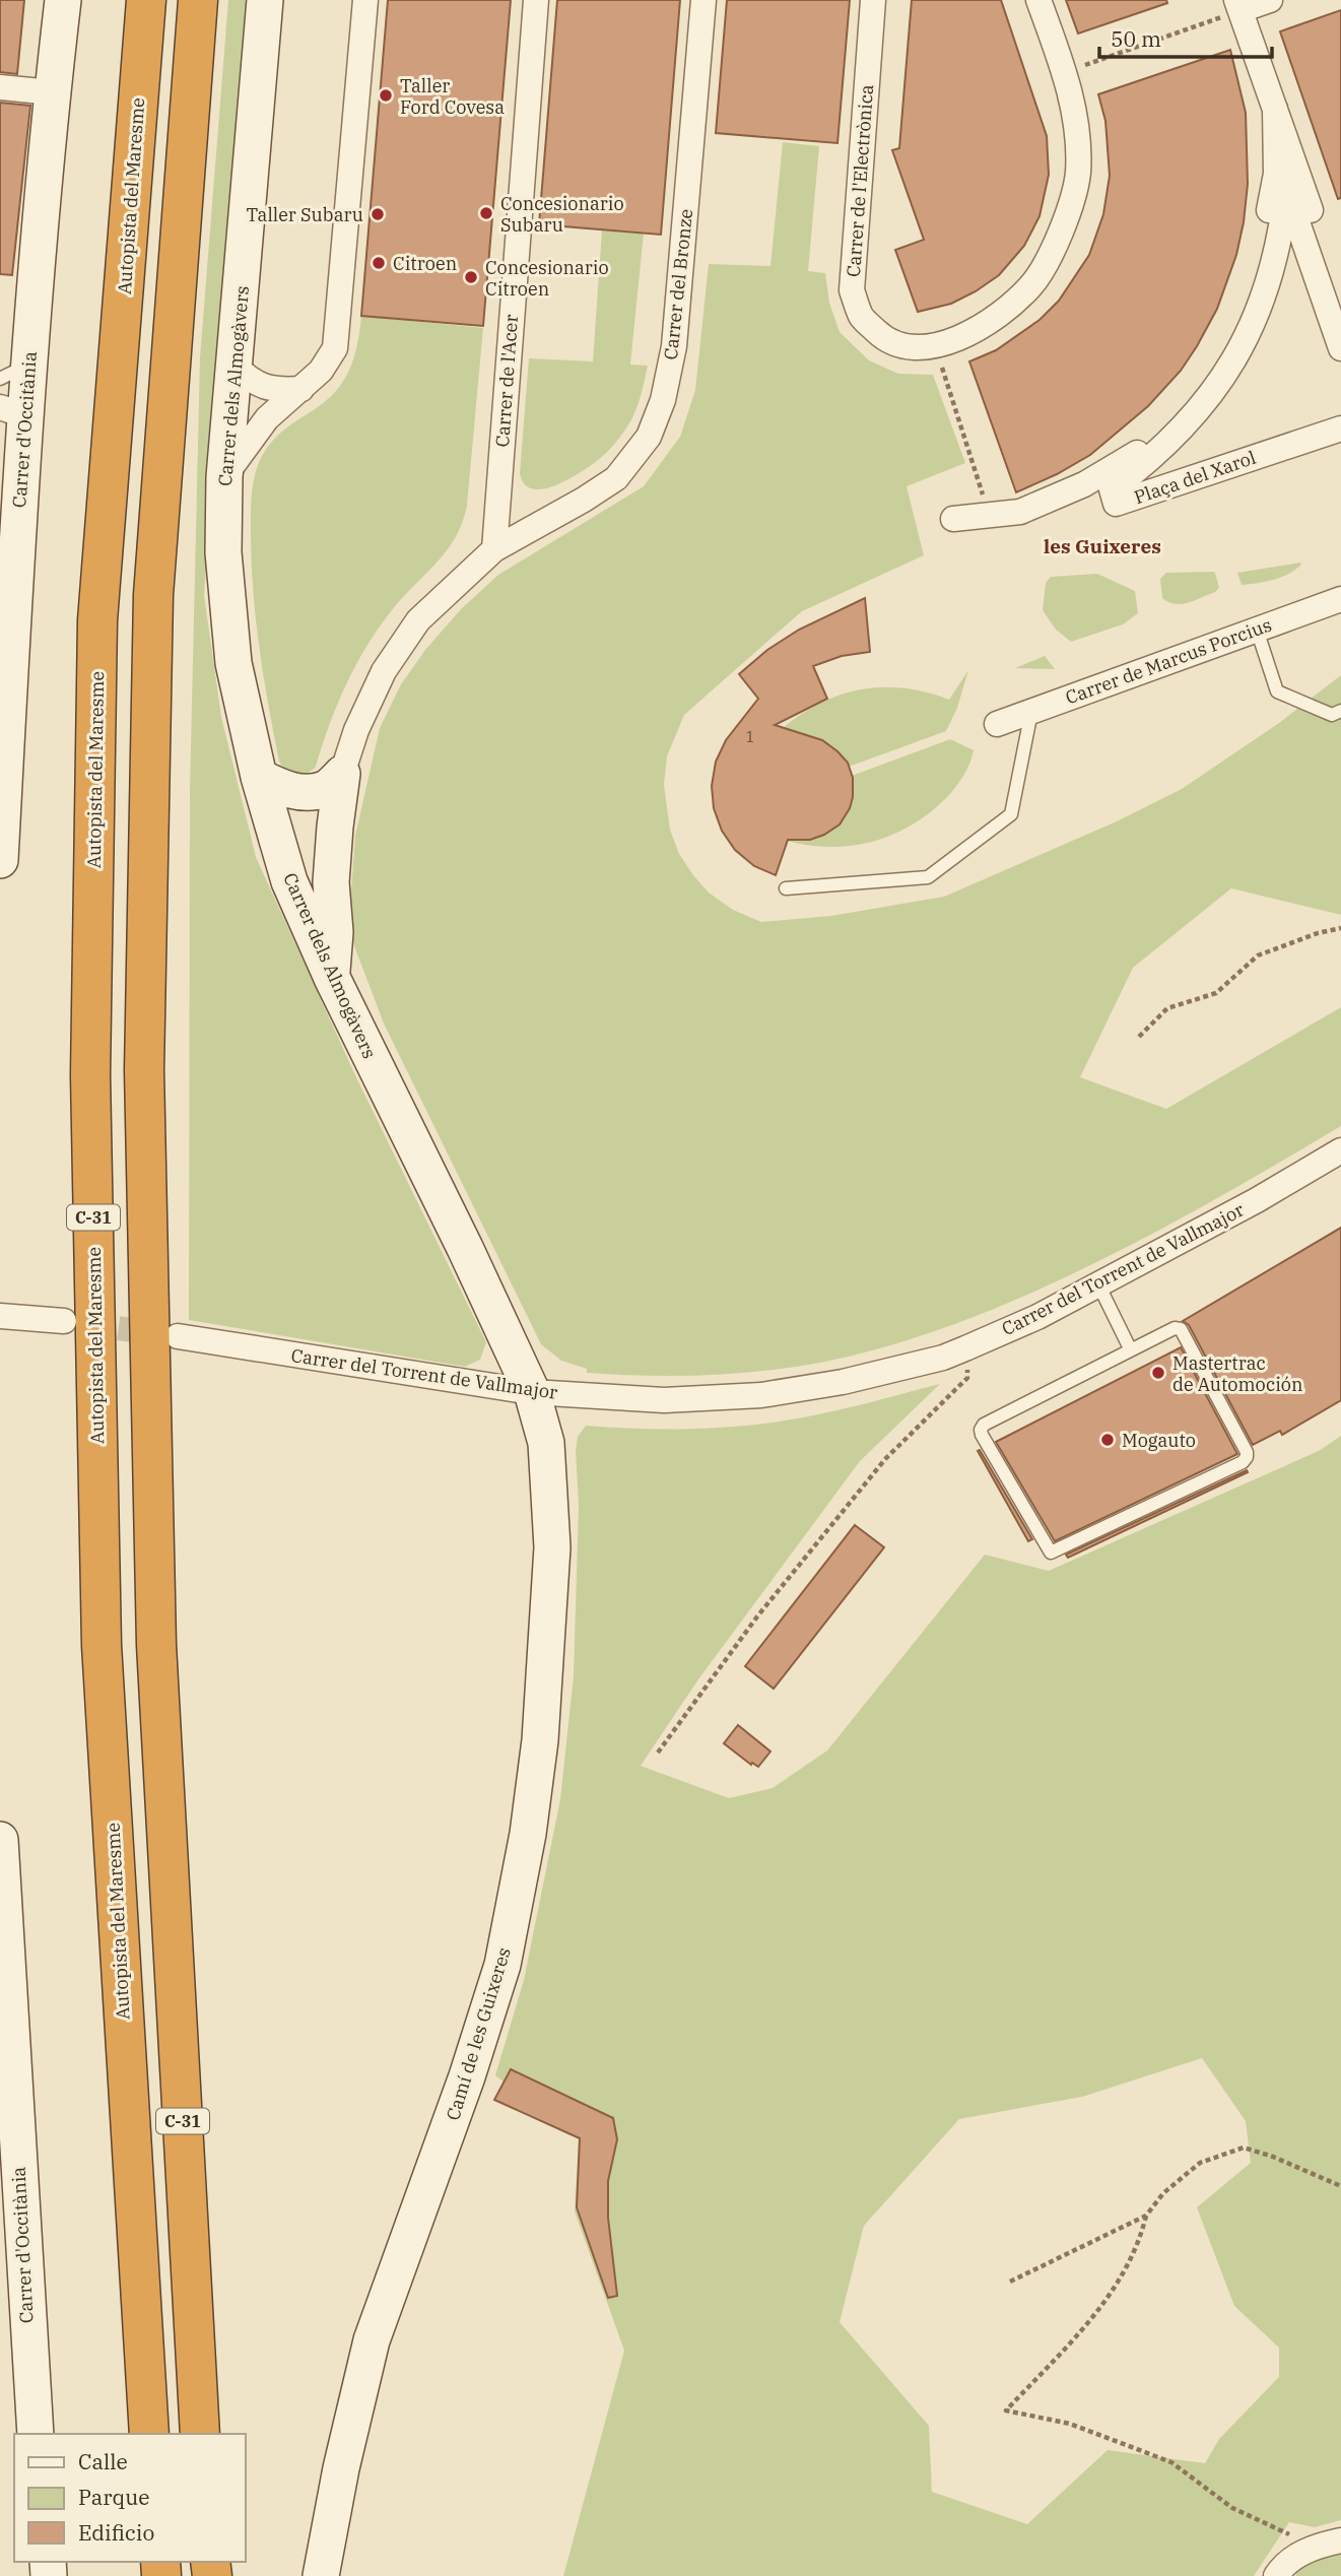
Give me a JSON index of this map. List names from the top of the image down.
{
  "streets": {
    "highway": ["Autopista del Maresme", "C-31"],
    "street": [
      "Carrer de l'Electrònica",
      "Carrer del Bronze",
      "Carrer de l'Acer",
      "Carrer dels Almogàvers",
      "Carrer d'Occitània",
      "Plaça del Xarol",
      "Carrer de Marcus Porcius",
      "Carrer del Torrent de Vallmajor",
      "Camí de les Guixeres"
    ]
  },
  "crossings": [
    ["Carrer del Bronze", "Carrer de l'Acer"],
    ["Carrer dels Almogàvers", "Carrer del Torrent de Vallmajor"],
    ["Carrer dels Almogàvers", "Camí de les Guixeres"],
    ["Carrer del Torrent de Vallmajor", "Camí de les Guixeres"]
  ],
  "districts": ["les Guixeres"],
  "places": [
    "Taller Ford Covesa",
    "Concesionario Subaru",
    "Taller Subaru",
    "Citroen",
    "Concesionario Citroen",
    "Mastertrac de Automoción",
    "Mogauto"
  ],
  "house_numbers": ["1"],
  "legend": ["Calle", "Parque", "Edificio"],
  "scale_bar": "50 m"
}
